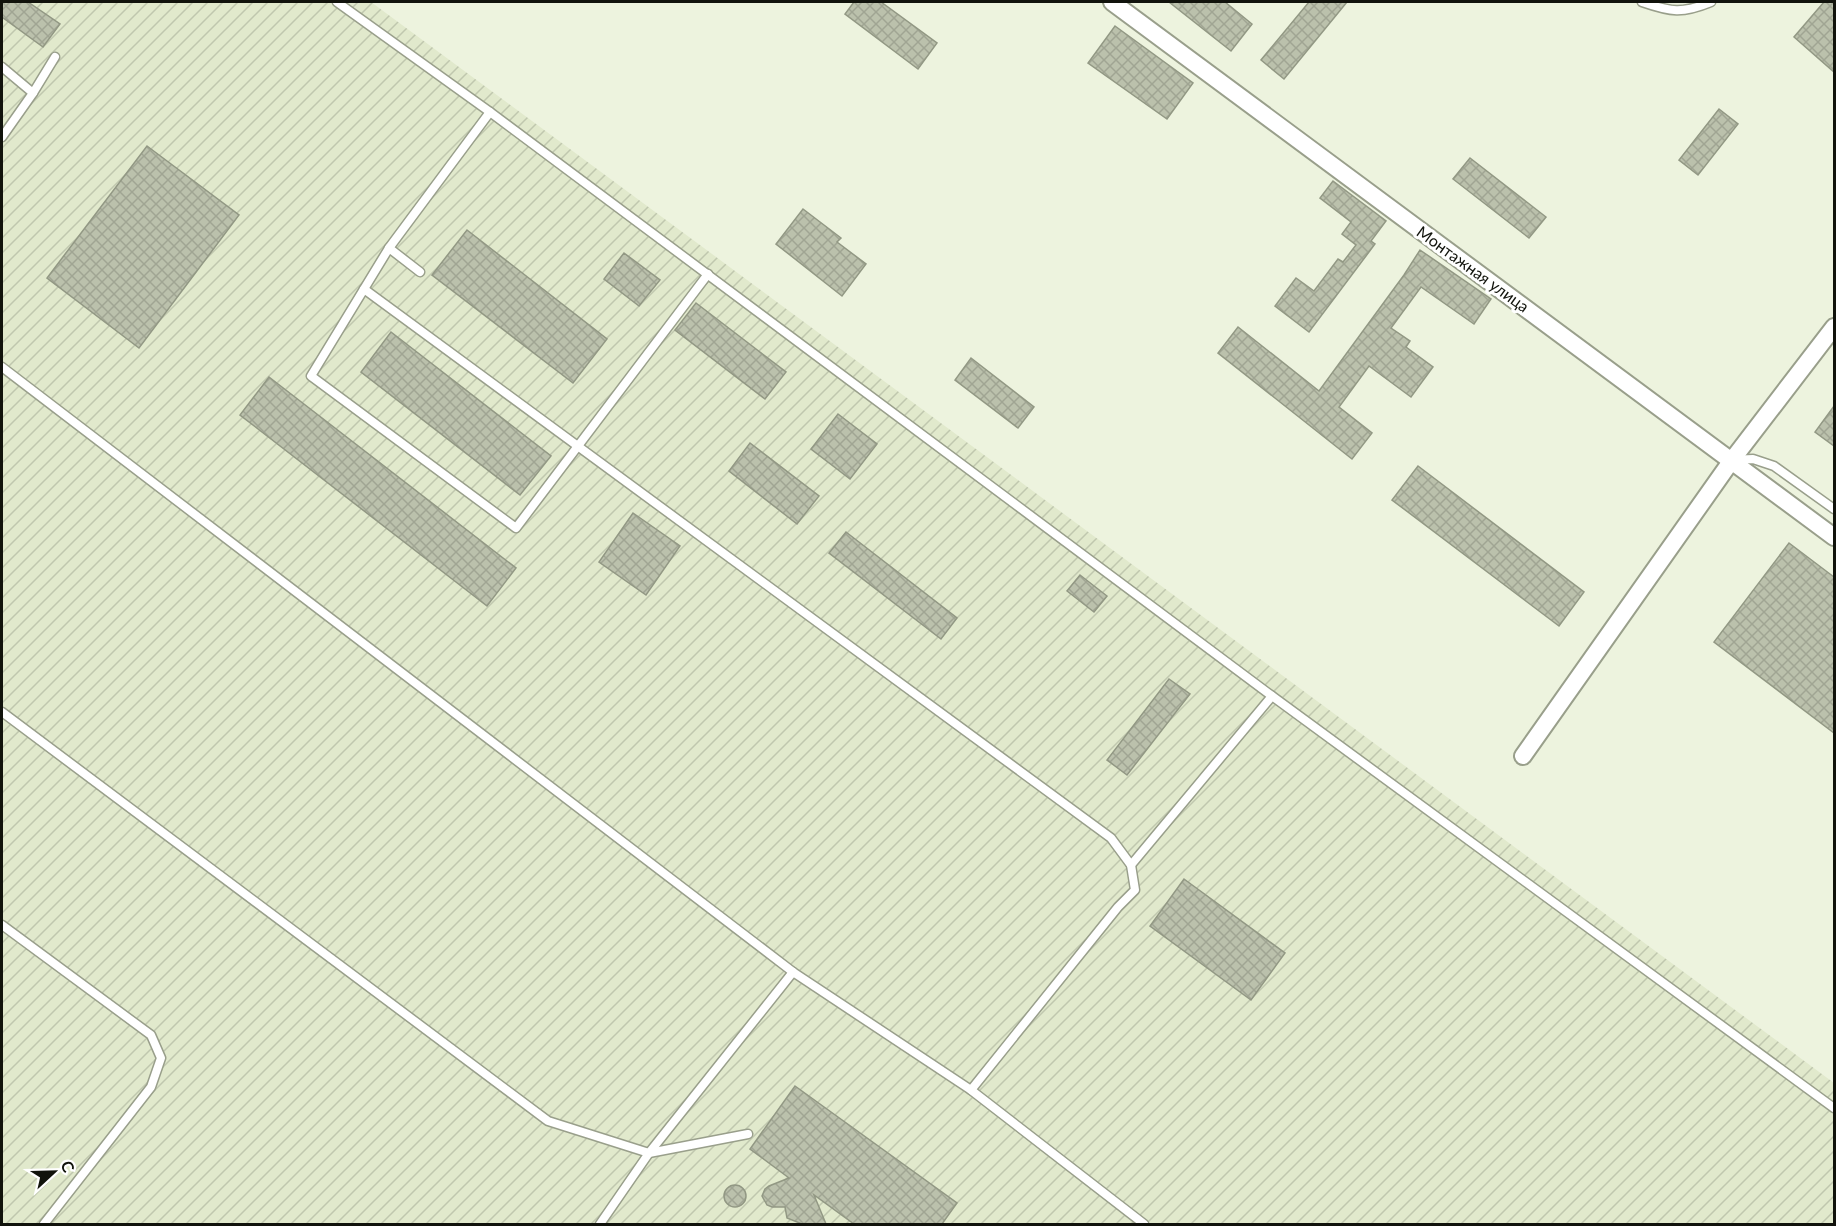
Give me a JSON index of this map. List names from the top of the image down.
{
  "streets": {
    "street": ["Монтажная улица"]
  },
  "north": "right"
}
